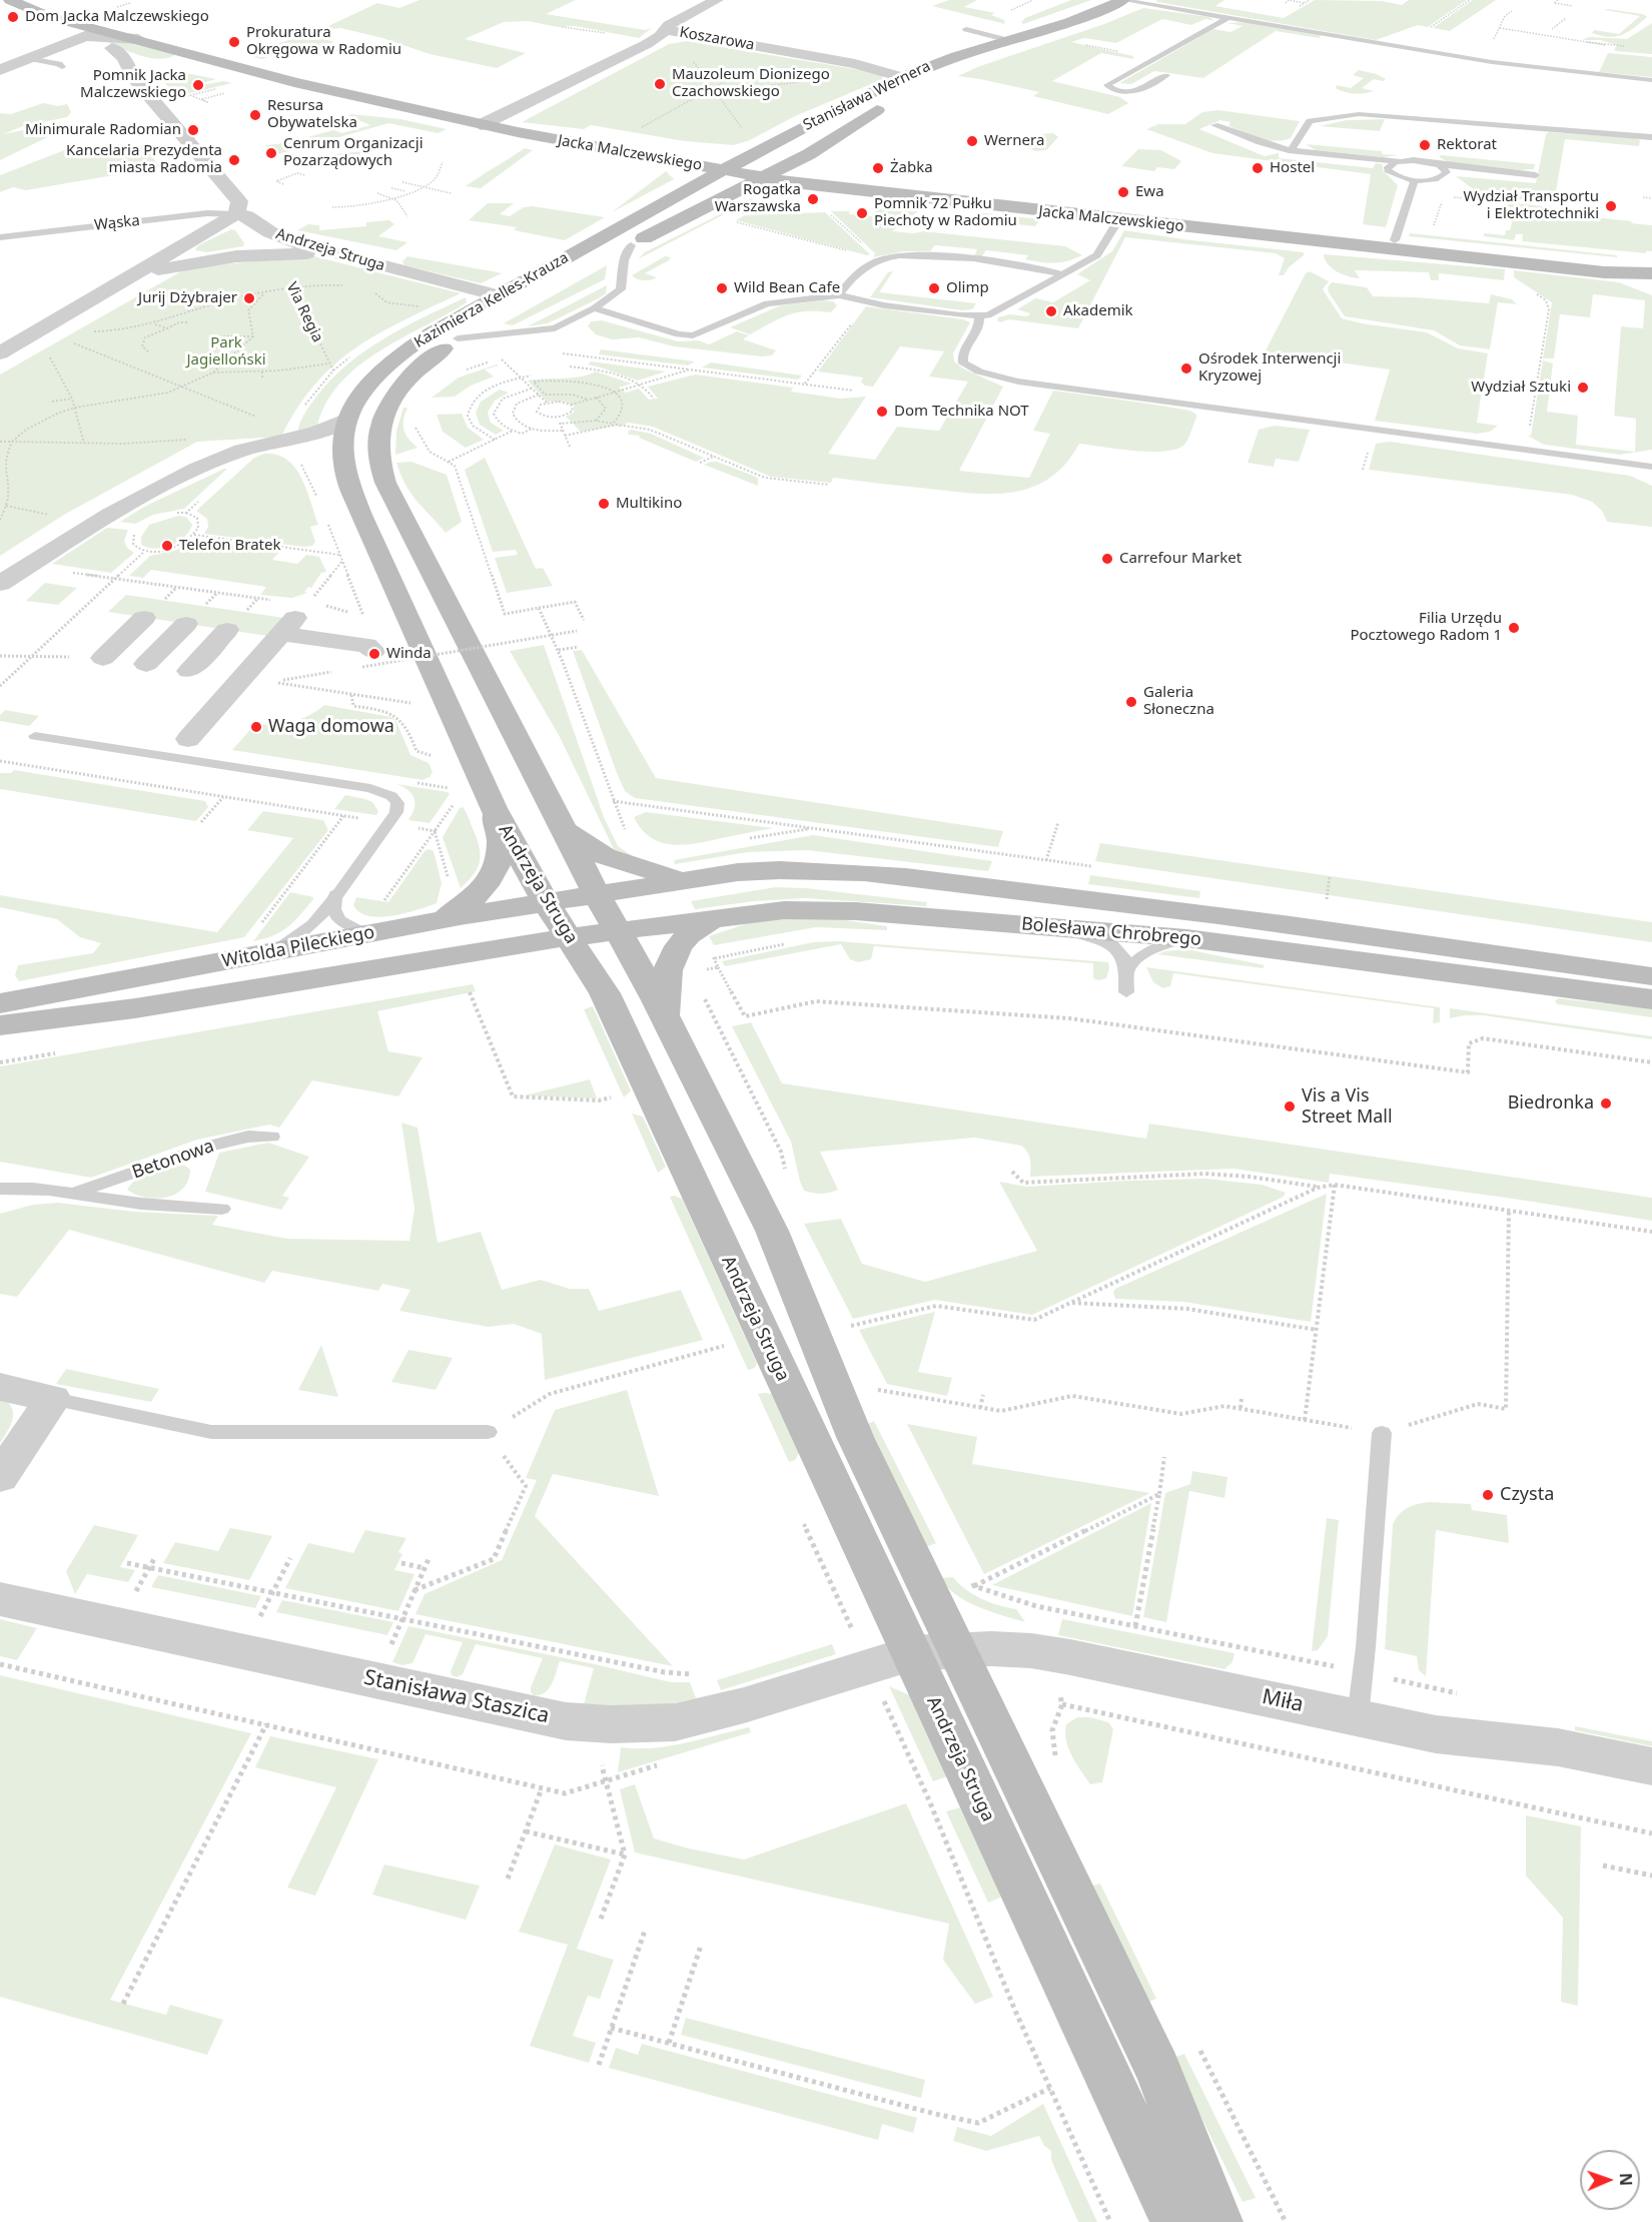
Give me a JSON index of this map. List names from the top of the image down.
{
  "streets": {
    "street": [
      "Koszarowa",
      "Stanisława Wernera",
      "Jacka Malczewskiego",
      "Andrzeja Struga",
      "Kazimierza Kelles-Krauza",
      "Bolesława Chrobrego",
      "Witolda Pileckiego",
      "Stanisława Staszica",
      "Miła"
    ],
    "lane": ["Wąska", "Betonowa"],
    "path": ["Via Regia"]
  },
  "crossings": [
    ["Koszarowa", "Stanisława Wernera"],
    ["Koszarowa", "Jacka Malczewskiego"],
    ["Stanisława Wernera", "Jacka Malczewskiego"],
    ["Stanisława Wernera", "Kazimierza Kelles-Krauza"],
    ["Jacka Malczewskiego", "Kazimierza Kelles-Krauza"],
    ["Wąska", "Andrzeja Struga"],
    ["Andrzeja Struga", "Kazimierza Kelles-Krauza"],
    ["Andrzeja Struga", "Via Regia"],
    ["Andrzeja Struga", "Bolesława Chrobrego"],
    ["Andrzeja Struga", "Witolda Pileckiego"],
    ["Andrzeja Struga", "Stanisława Staszica"],
    ["Andrzeja Struga", "Miła"],
    ["Bolesława Chrobrego", "Witolda Pileckiego"],
    ["Stanisława Staszica", "Miła"]
  ],
  "parks": ["Park Jagielloński"],
  "places": [
    "Dom Jacka Malczewskiego",
    "Prokuratura Okręgowa w Radomiu",
    "Mauzoleum Dionizego Czachowskiego",
    "Pomnik Jacka Malczewskiego",
    "Resursa Obywatelska",
    "Minimurale Radomian",
    "Wernera",
    "Rektorat",
    "Cenrum Organizacji Pozarządowych",
    "Kancelaria Prezydenta miasta Radomia",
    "Żabka",
    "Hostel",
    "Ewa",
    "Rogatka Warszawska",
    "Wydział Transportu i Elektrotechniki",
    "Pomnik 72 Pułku Piechoty w Radomiu",
    "Wild Bean Cafe",
    "Olimp",
    "Jurij Dżybrajer",
    "Akademik",
    "Ośrodek Interwencji Kryzowej",
    "Wydział Sztuki",
    "Dom Technika NOT",
    "Multikino",
    "Telefon Bratek",
    "Carrefour Market",
    "Filia Urzędu Pocztowego Radom 1",
    "Winda",
    "Galeria Słoneczna",
    "Waga domowa",
    "Biedronka",
    "Vis a Vis Street Mall",
    "Czysta"
  ],
  "north": "right"
}
